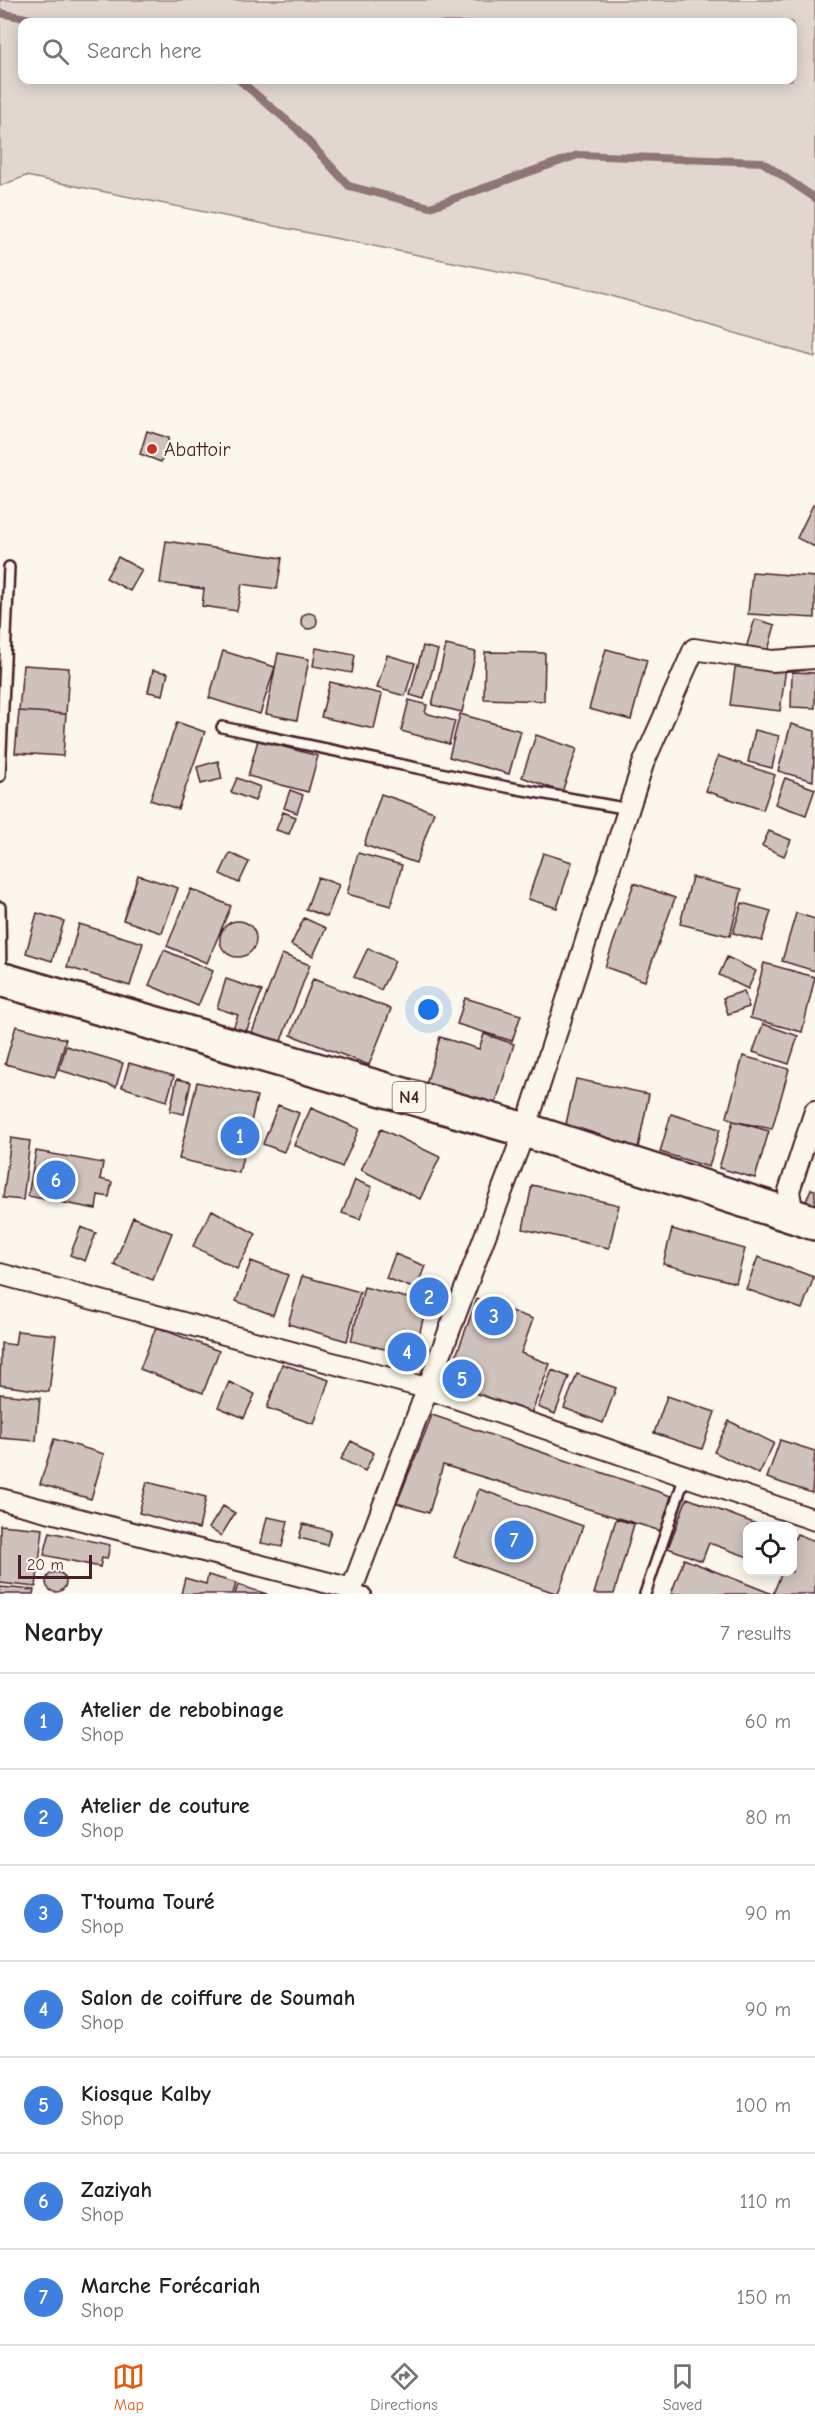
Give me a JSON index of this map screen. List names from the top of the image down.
{
  "streets": {
    "highway": ["N4"]
  },
  "places": ["Abattoir"],
  "scale_bar": "20 m",
  "page": {
    "search": "Search here",
    "pins": [
      "1",
      "6",
      "2",
      "3",
      "4",
      "5",
      "7"
    ],
    "scale": "20 m",
    "heading": ["Nearby", "7 results"],
    "list": [
      {
        "mark": "1",
        "name": "Atelier de rebobinage",
        "note": "Shop",
        "value": "60 m"
      },
      {
        "mark": "2",
        "name": "Atelier de couture",
        "note": "Shop",
        "value": "80 m"
      },
      {
        "mark": "3",
        "name": "T'touma Touré",
        "note": "Shop",
        "value": "90 m"
      },
      {
        "mark": "4",
        "name": "Salon de coiffure de Soumah",
        "note": "Shop",
        "value": "90 m"
      },
      {
        "mark": "5",
        "name": "Kiosque Kalby",
        "note": "Shop",
        "value": "100 m"
      },
      {
        "mark": "6",
        "name": "Zaziyah",
        "note": "Shop",
        "value": "110 m"
      },
      {
        "mark": "7",
        "name": "Marche Forécariah",
        "note": "Shop",
        "value": "150 m"
      }
    ],
    "nav": ["Map", "Directions", "Saved"]
  }
}
